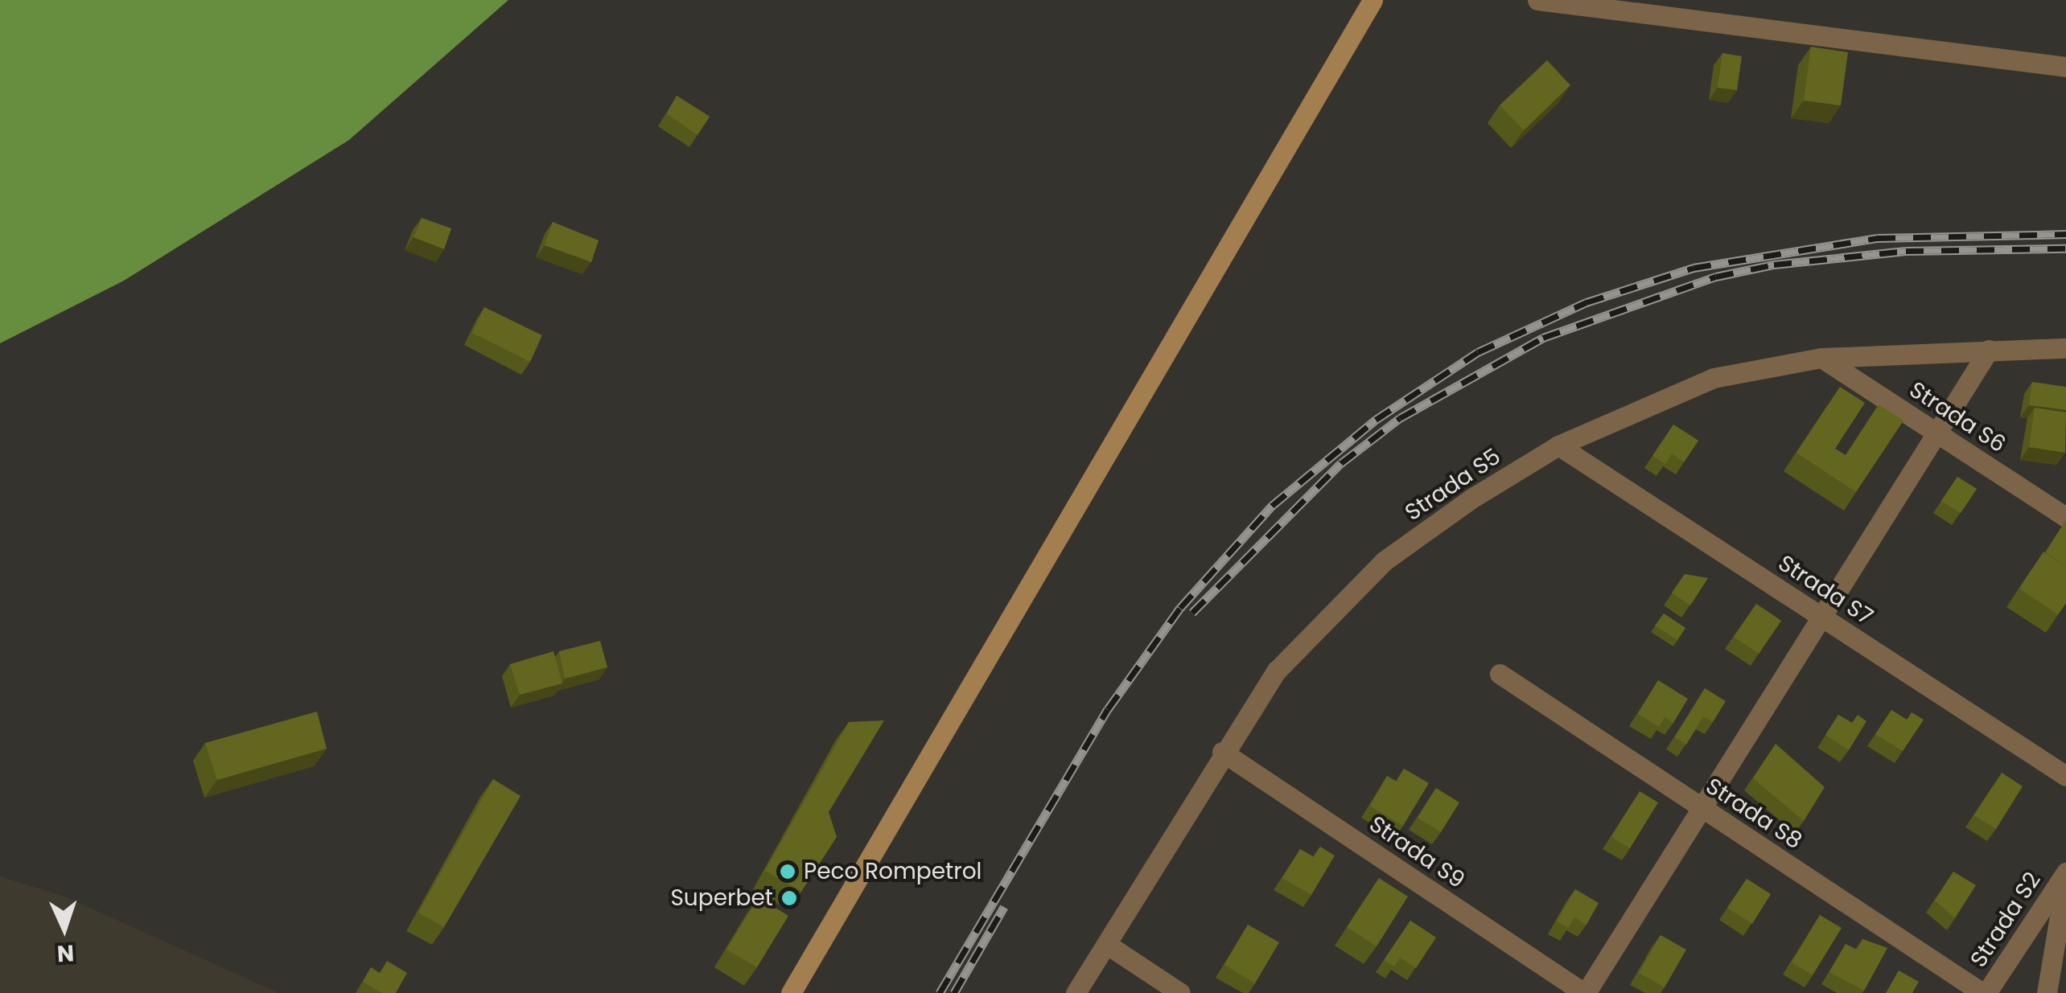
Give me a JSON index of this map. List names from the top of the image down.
{
  "streets": {
    "street": [
      "Strada S6",
      "Strada S5",
      "Strada S7",
      "Strada S8",
      "Strada S9",
      "Strada S2"
    ]
  },
  "crossings": [
    ["Strada S6", "Strada S5"],
    ["Strada S5", "Strada S7"],
    ["Strada S5", "Strada S9"],
    ["Strada S8", "Strada S2"]
  ],
  "places": ["Peco Rompetrol", "Superbet"],
  "north": "bottom"
}
